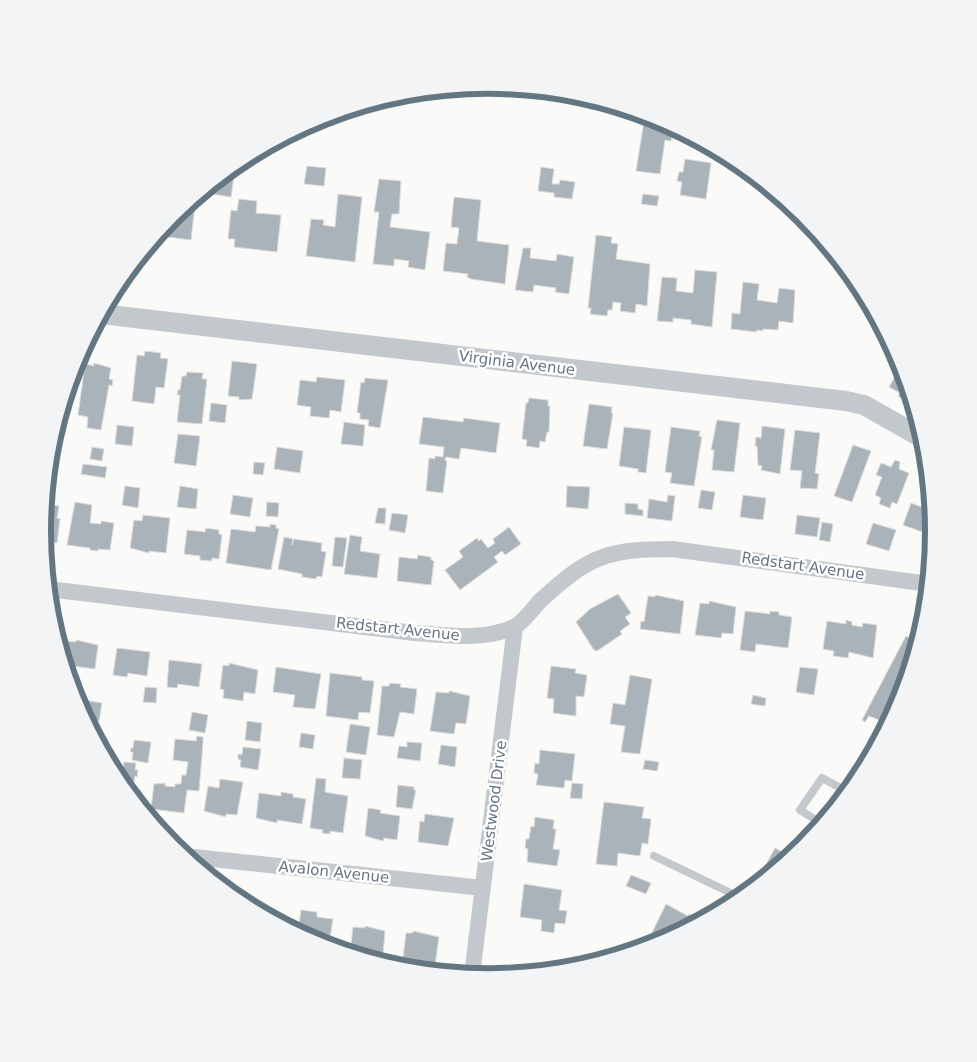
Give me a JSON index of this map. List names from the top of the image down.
{
  "streets": {
    "street": [
      "Virginia Avenue",
      "Redstart Avenue",
      "Westwood Drive",
      "Avalon Avenue"
    ]
  },
  "crossings": [
    ["Redstart Avenue", "Westwood Drive"],
    ["Westwood Drive", "Avalon Avenue"]
  ]
}
